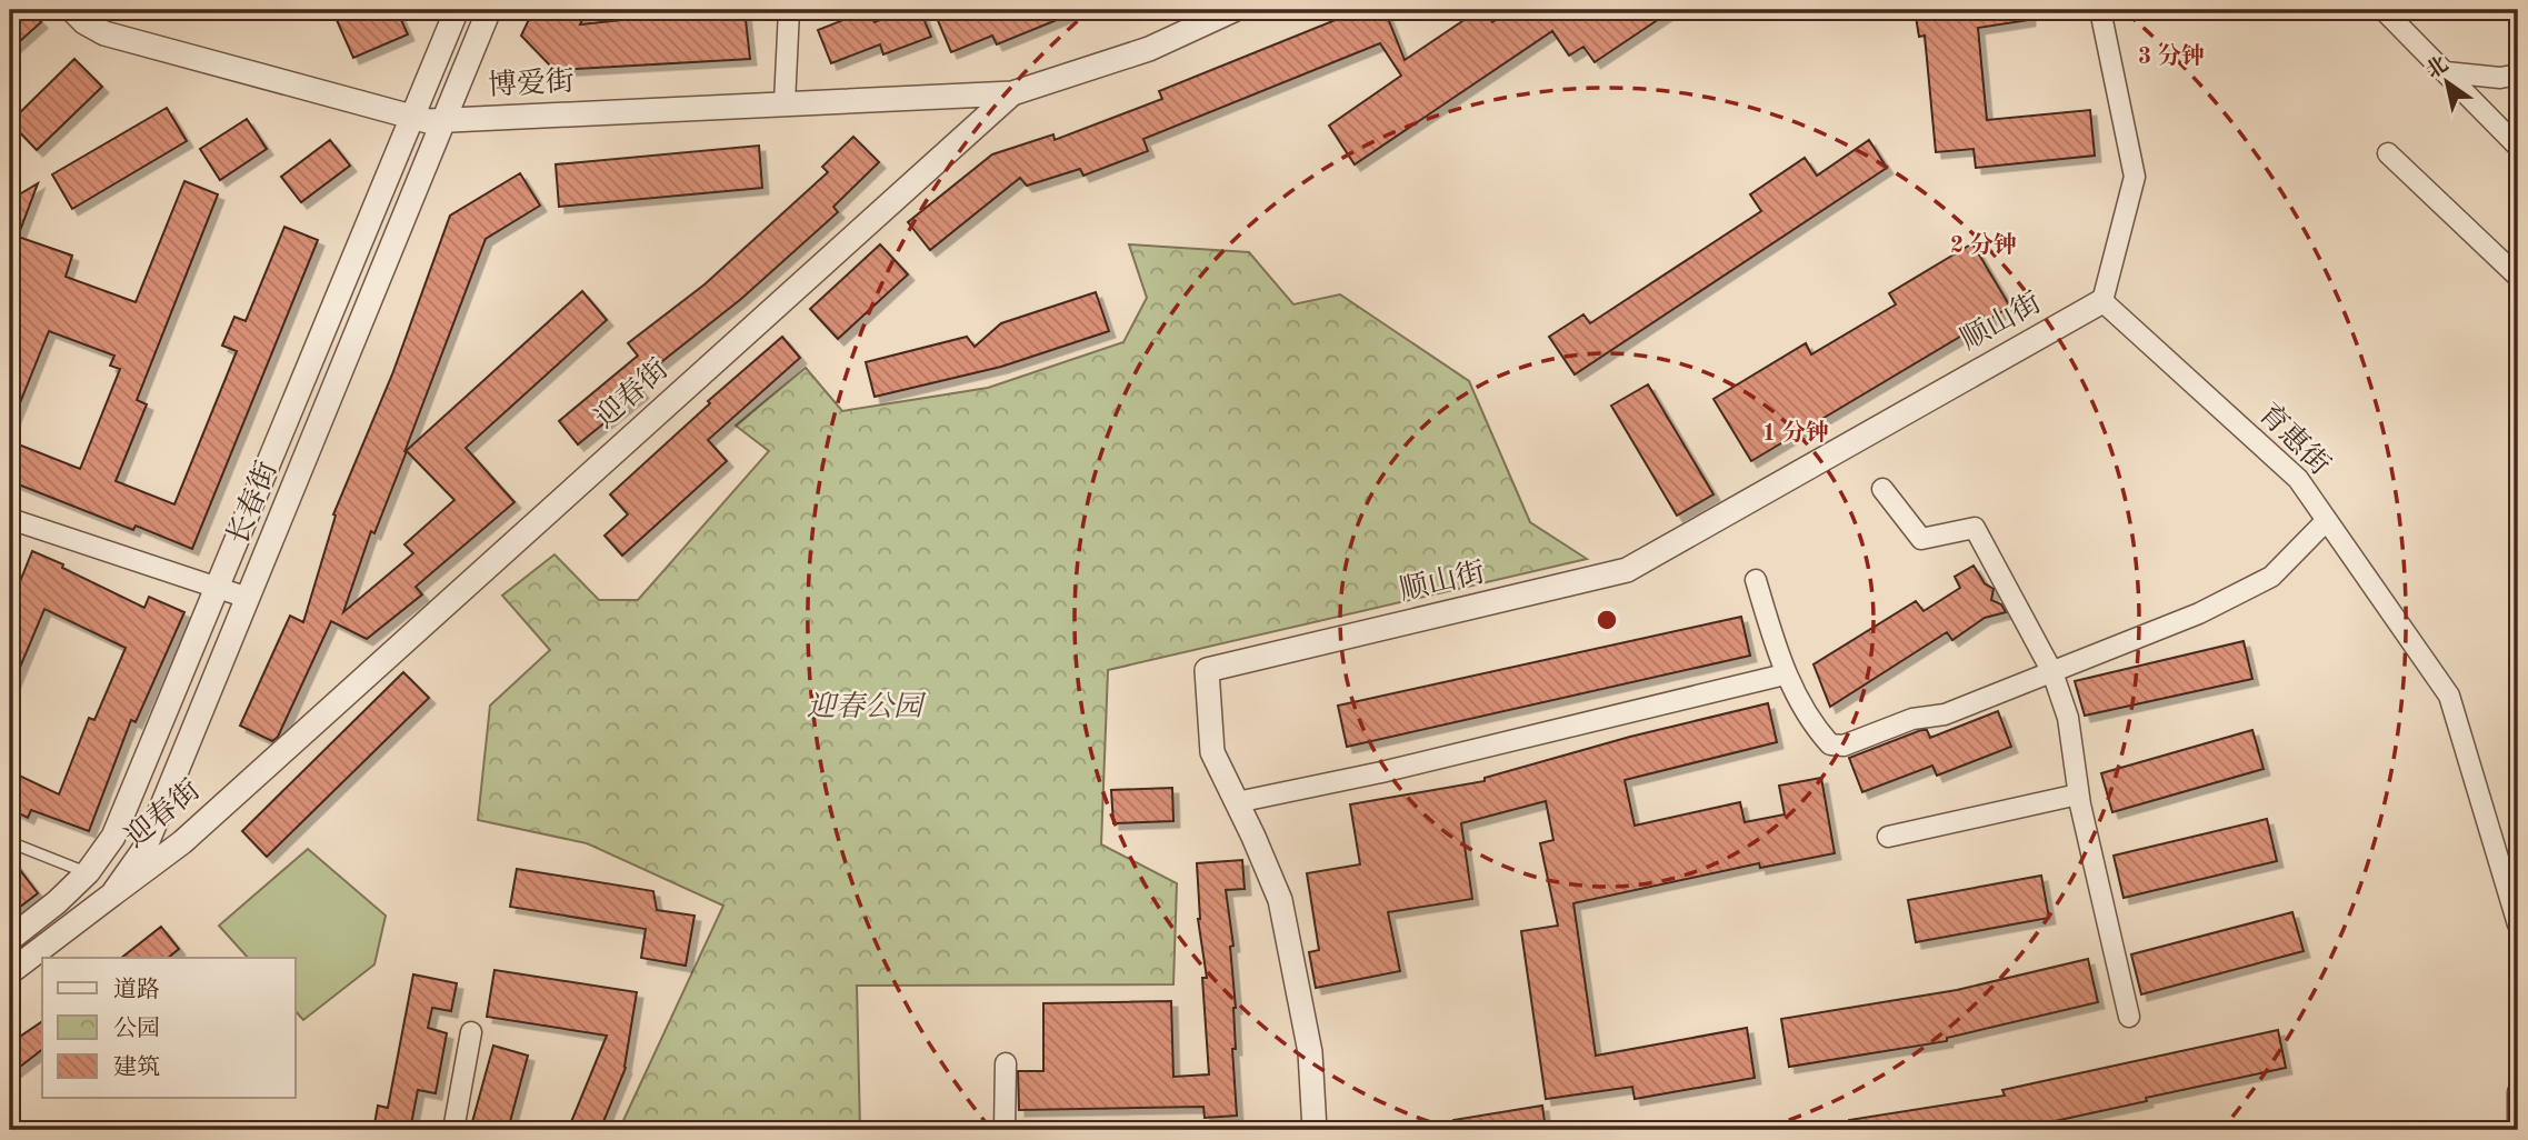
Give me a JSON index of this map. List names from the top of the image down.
{
  "streets": {
    "street": [
      "博爱街",
      "顺山街",
      "迎春街",
      "育惠街",
      "长春街"
    ]
  },
  "crossings": [
    ["博爱街", "迎春街"],
    ["博爱街", "长春街"],
    ["顺山街", "育惠街"],
    ["迎春街", "长春街"]
  ],
  "parks": ["迎春公园"],
  "legend": ["道路", "公园", "建筑"],
  "north": "top left",
  "rings": ["3 分钟", "2 分钟", "1 分钟"]
}
